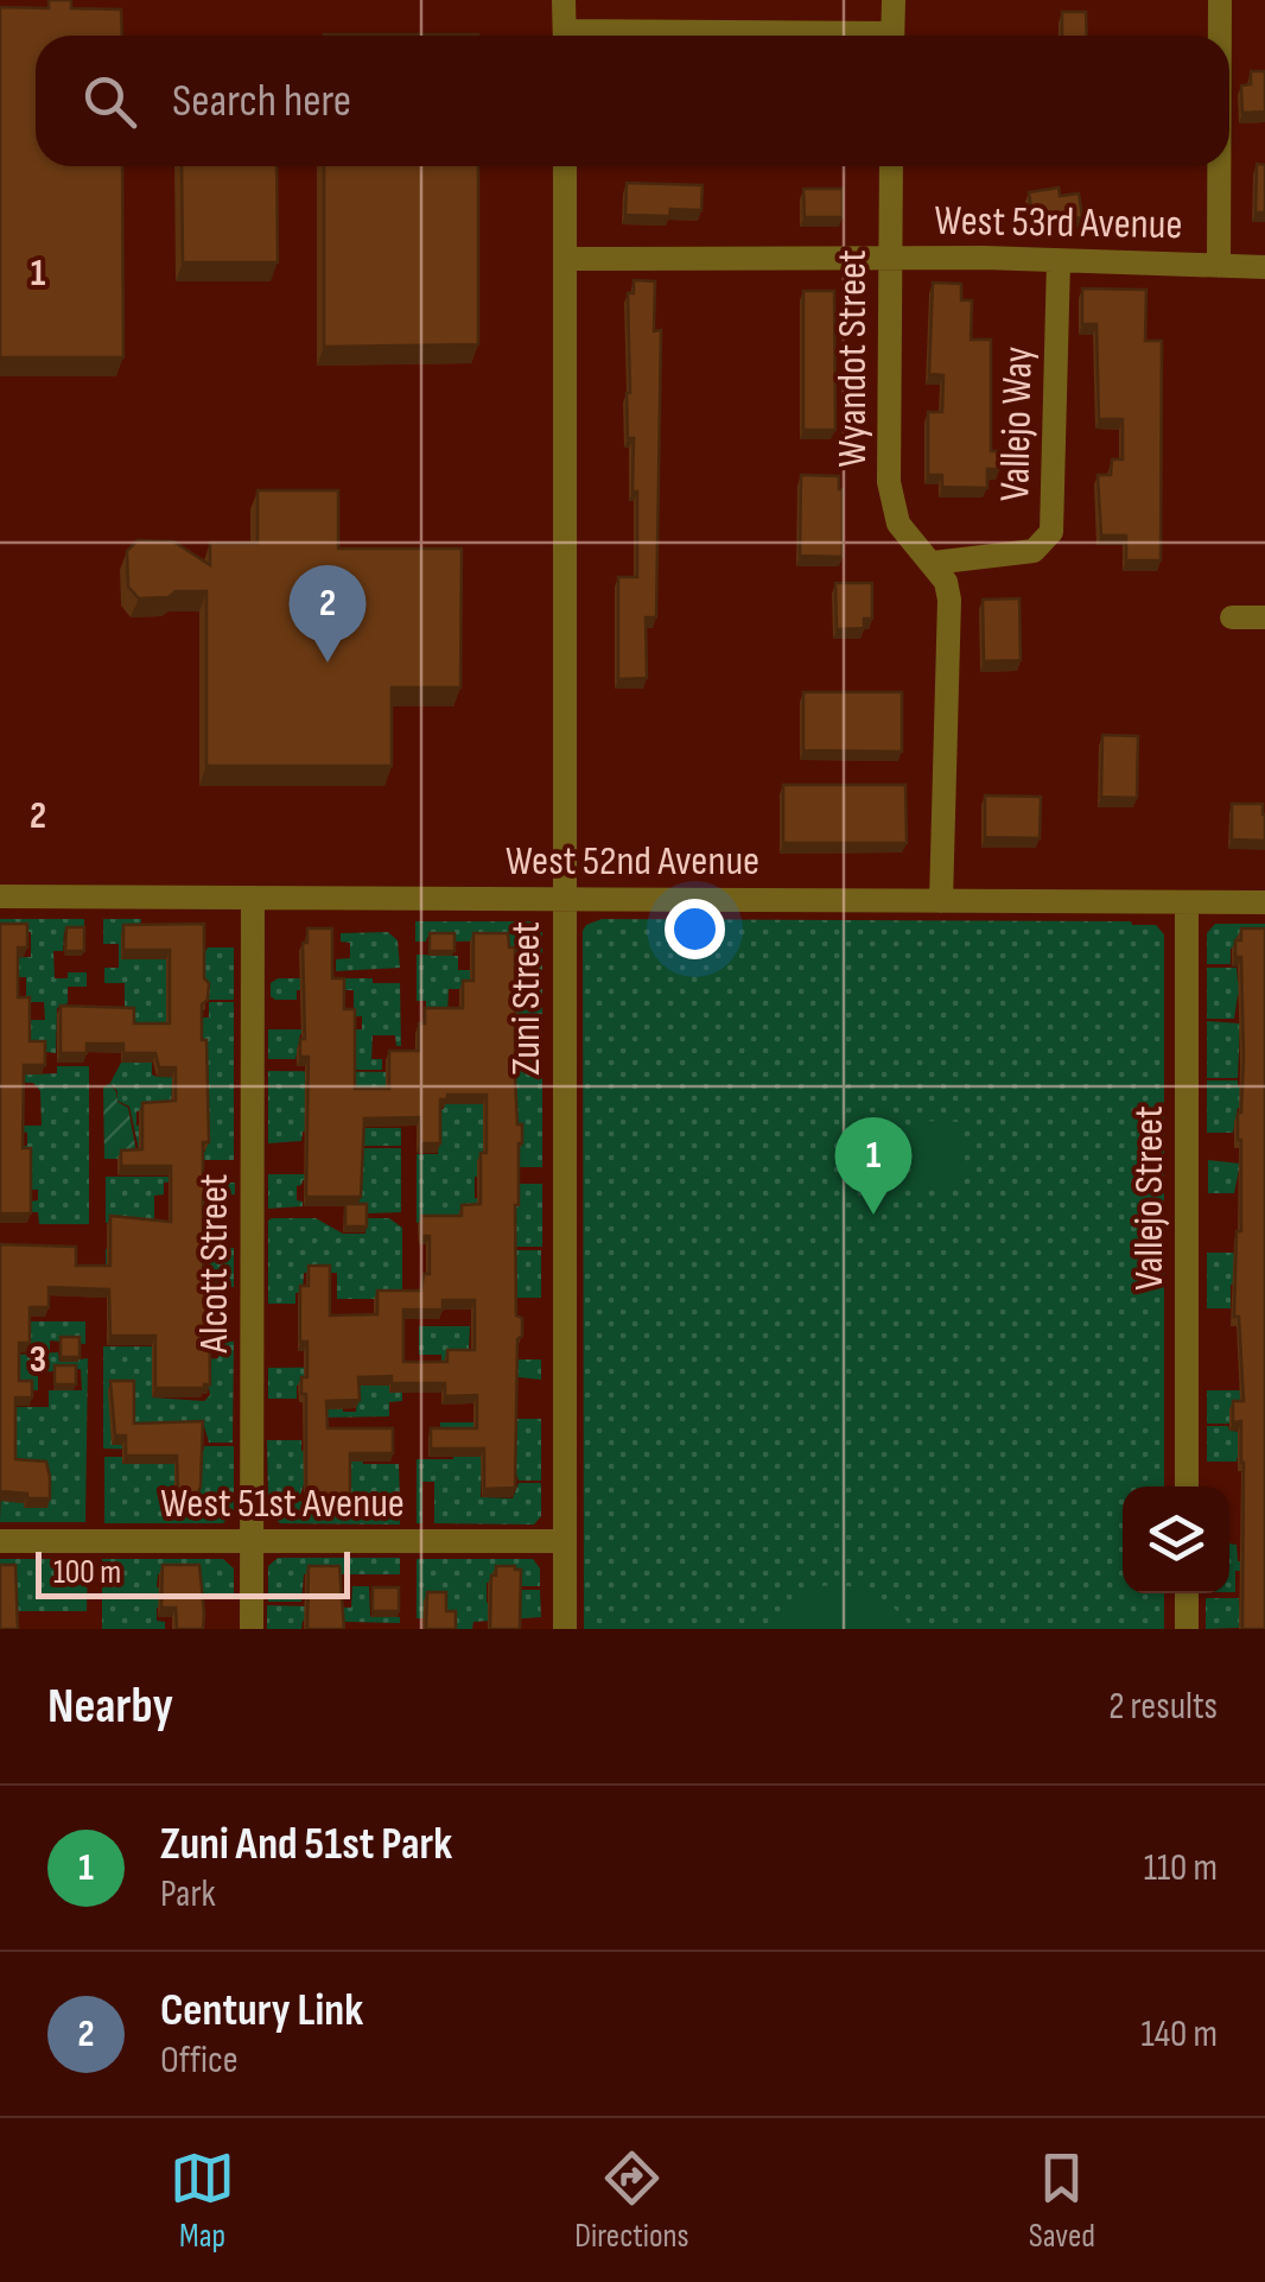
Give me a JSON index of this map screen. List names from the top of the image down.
{
  "streets": {
    "street": [
      "West 53rd Avenue",
      "Wyandot Street",
      "Vallejo Way",
      "West 52nd Avenue",
      "Zuni Street",
      "Vallejo Street",
      "Alcott Street",
      "West 51st Avenue"
    ]
  },
  "crossings": [
    ["West 53rd Avenue", "Wyandot Street"],
    ["West 53rd Avenue", "Vallejo Way"],
    ["West 53rd Avenue", "Zuni Street"],
    ["Wyandot Street", "Vallejo Way"],
    ["Wyandot Street", "West 52nd Avenue"],
    ["West 52nd Avenue", "Zuni Street"],
    ["West 52nd Avenue", "Vallejo Street"],
    ["West 52nd Avenue", "Alcott Street"],
    ["Zuni Street", "West 51st Avenue"],
    ["Alcott Street", "West 51st Avenue"]
  ],
  "scale_bar": "100 m",
  "page": {
    "search": "Search here",
    "pins": ["2", "1"],
    "scale": "100 m",
    "heading": ["Nearby", "2 results"],
    "list": [
      {
        "mark": "1",
        "name": "Zuni And 51st Park",
        "note": "Park",
        "value": "110 m"
      },
      {
        "mark": "2",
        "name": "Century Link",
        "note": "Office",
        "value": "140 m"
      }
    ],
    "nav": ["Map", "Directions", "Saved"]
  },
  "grid": {
    "rows": ["1", "2", "3"]
  }
}
